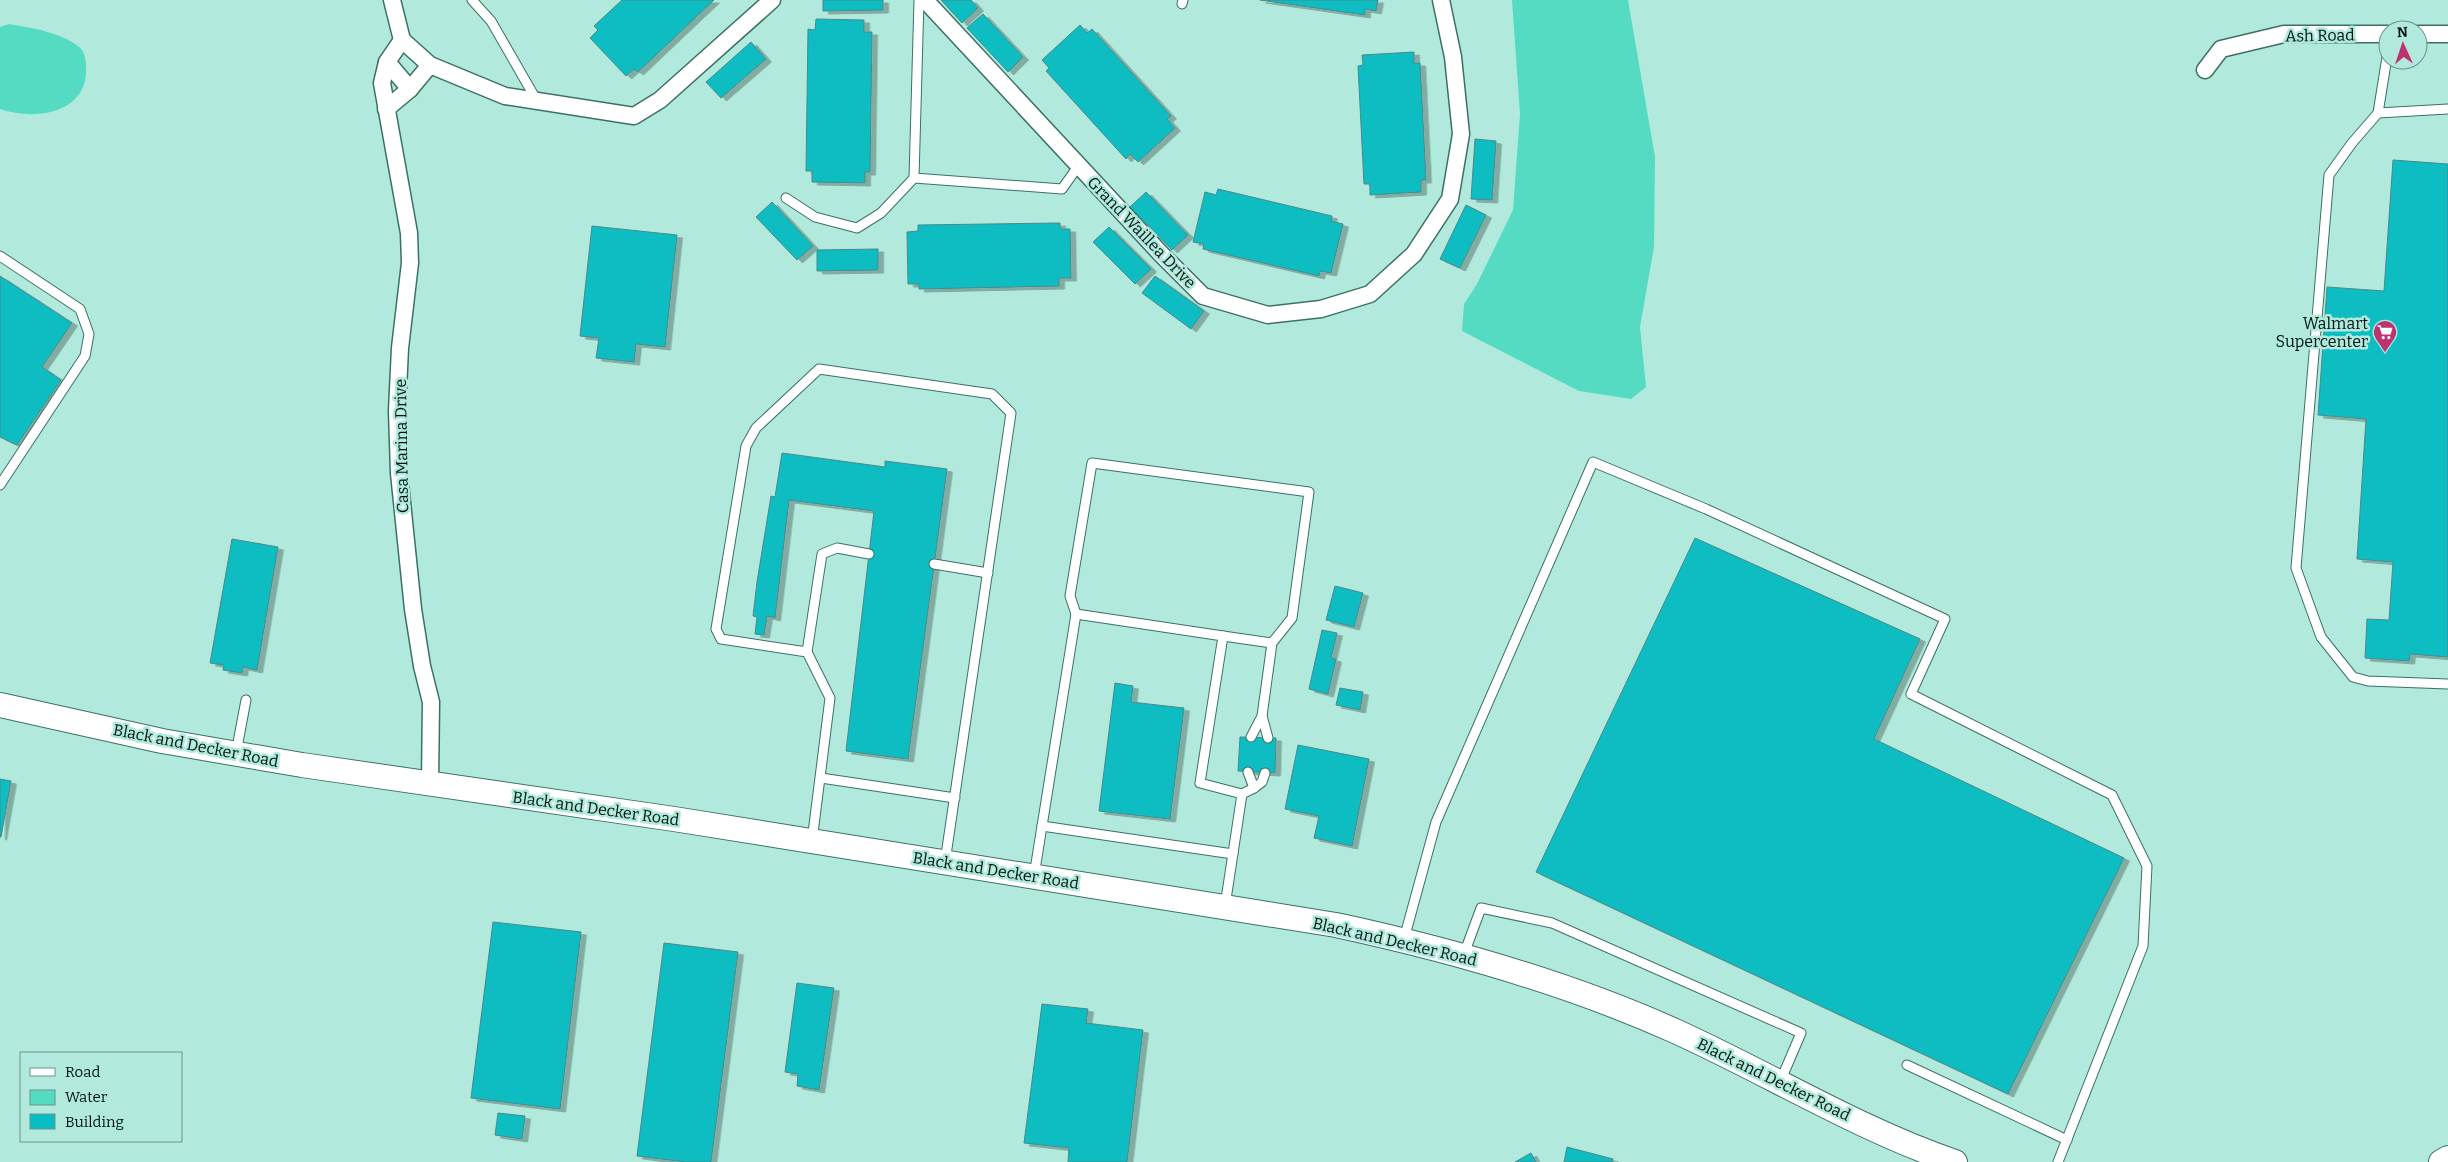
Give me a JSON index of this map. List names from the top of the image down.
{
  "streets": {
    "main road": ["Black and Decker Road"],
    "street": ["Ash Road", "Grand Waillea Drive", "Casa Marina Drive"]
  },
  "crossings": [
    ["Casa Marina Drive", "Black and Decker Road"]
  ],
  "places": {
    "supermarket": ["Walmart Supercenter"]
  },
  "legend": ["Road", "Water", "Building"],
  "north": "top"
}
